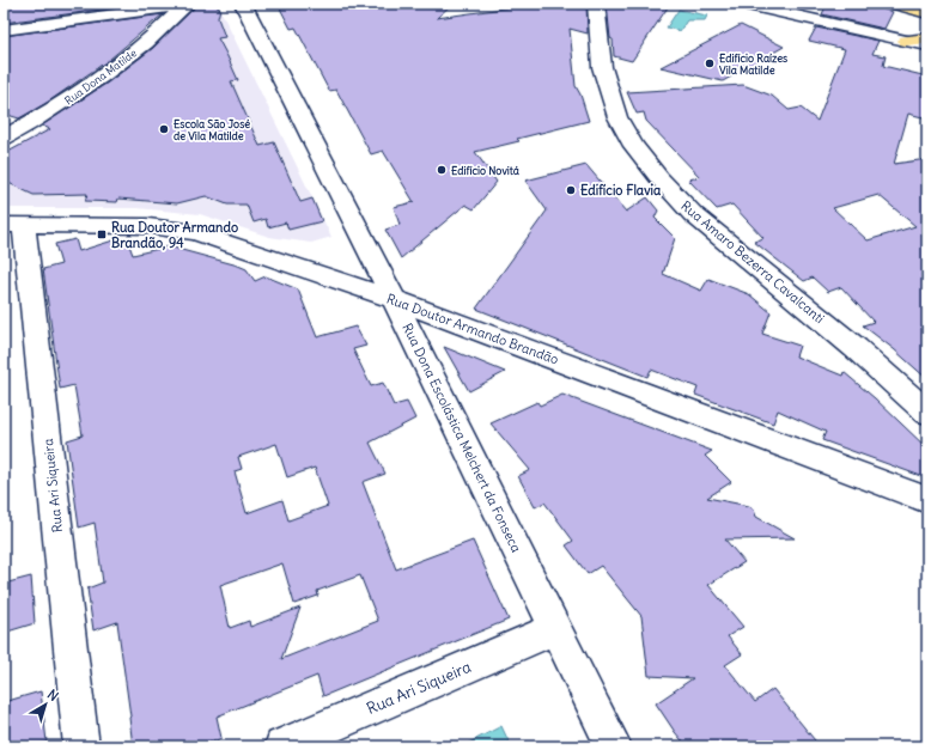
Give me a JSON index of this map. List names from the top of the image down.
{
  "streets": {
    "street": [
      "Rua Dona Matilde",
      "Rua Amaro Bezerra Cavalcanti",
      "Rua Doutor Armando Brandão",
      "Rua Dona Escolástica Melchert da Fonseca",
      "Rua Ari Siqueira"
    ]
  },
  "crossings": [
    ["Rua Doutor Armando Brandão", "Rua Dona Escolástica Melchert da Fonseca"],
    ["Rua Doutor Armando Brandão", "Rua Ari Siqueira"],
    ["Rua Dona Escolástica Melchert da Fonseca", "Rua Ari Siqueira"]
  ],
  "places": {
    "other": [
      "Edifício Raízes Vila Matilde",
      "Escola São José de Vila Matilde",
      "Edifício Novitá",
      "Edifício Flavia"
    ],
    "transit": ["Rua Doutor Armando Brandão, 94"]
  },
  "north": "top right"
}
